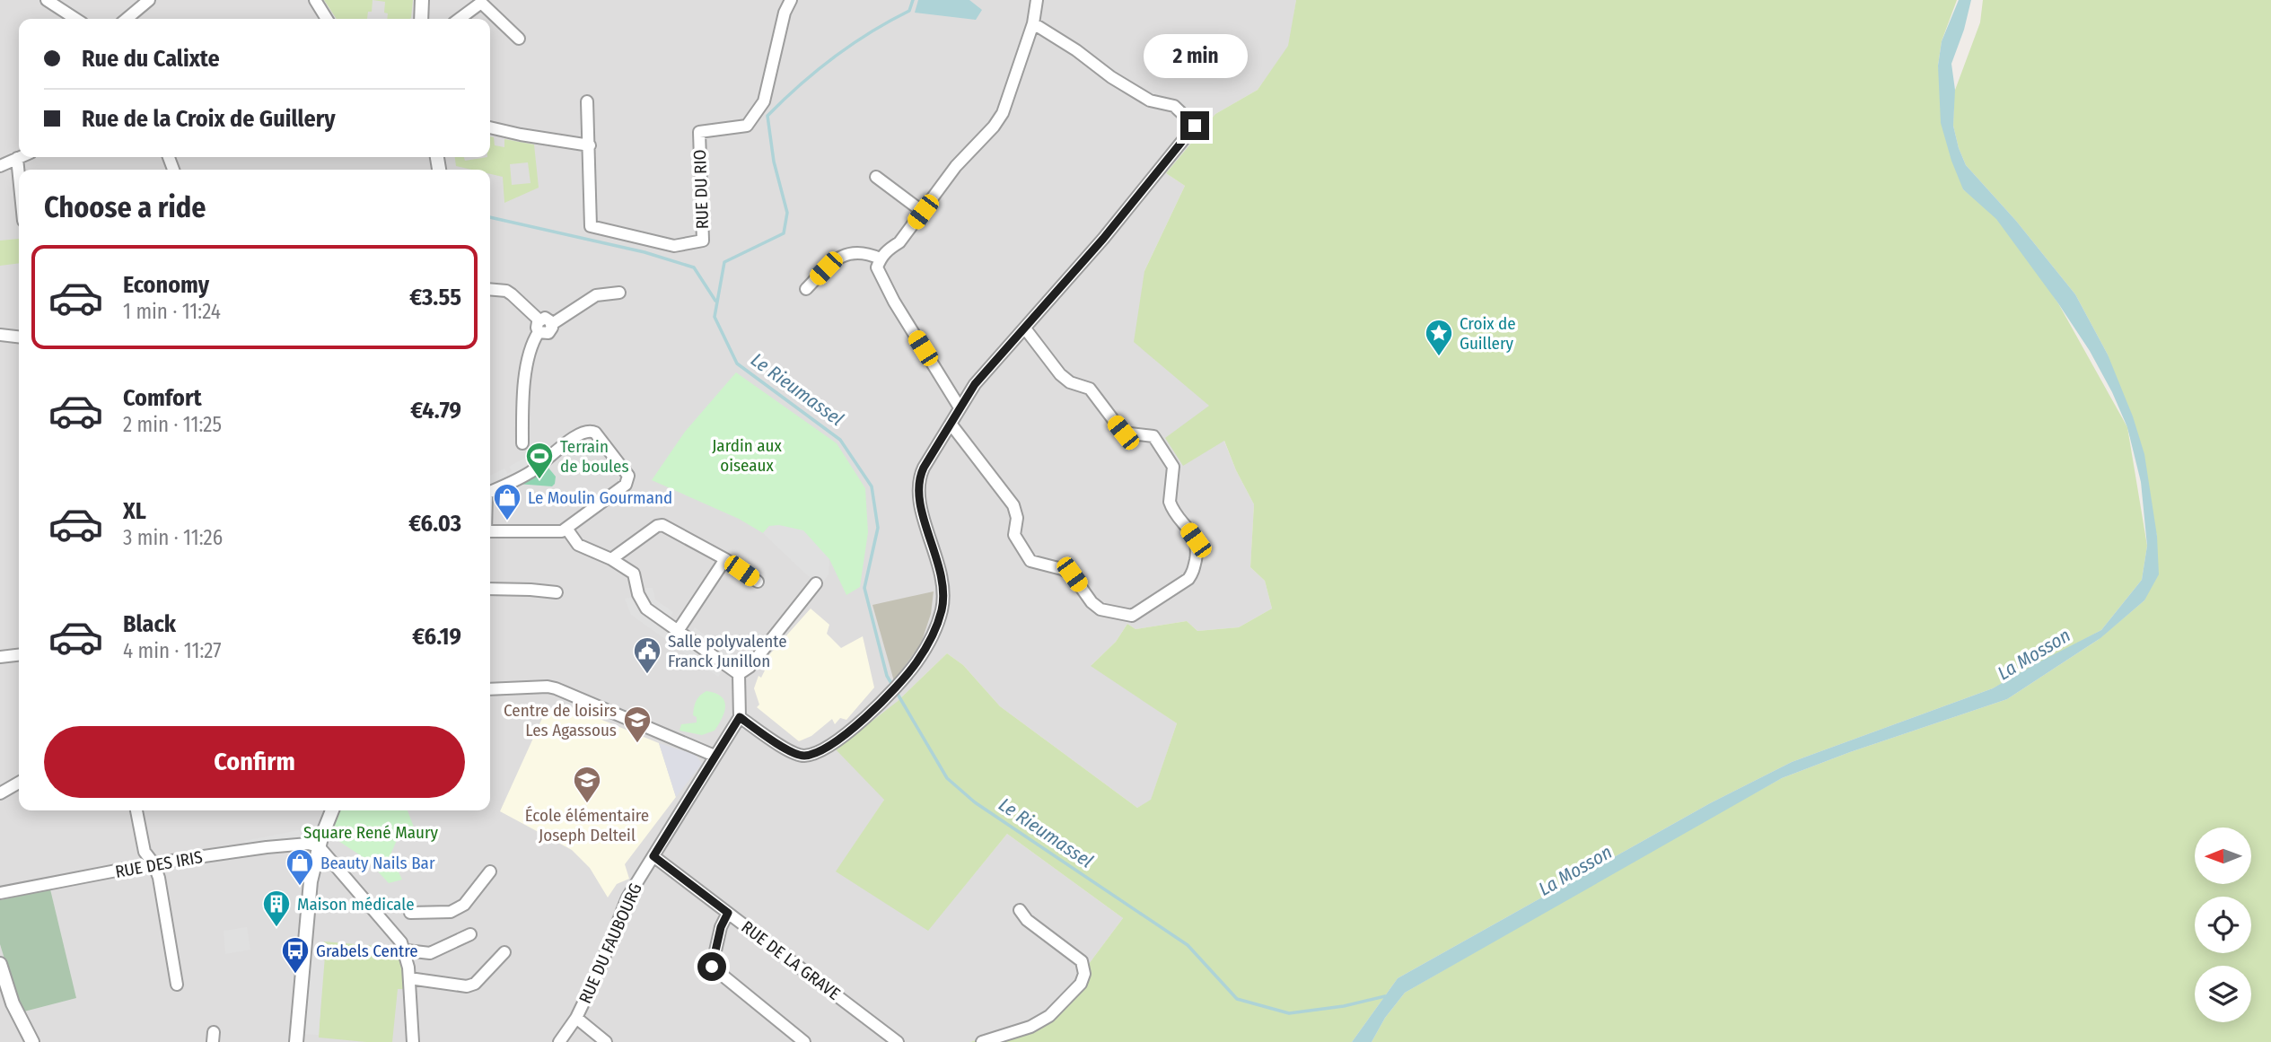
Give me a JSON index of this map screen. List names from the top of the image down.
{
  "streets": {
    "street": [
      "RUE DU RIO",
      "RUE DES IRIS",
      "RUE DU FAUBOURG",
      "RUE DE LA GRAVE"
    ]
  },
  "crossings": [
    ["RUE DU FAUBOURG", "RUE DE LA GRAVE"]
  ],
  "water": ["Le Rieumassel", "La Mosson"],
  "parks": ["Jardin aux oiseaux", "Square René Maury"],
  "places": {
    "place": ["Croix de Guillery"],
    "sports": ["Terrain de boules"],
    "shop": ["Le Moulin Gourmand", "Beauty Nails Bar"],
    "public building": ["Salle polyvalente Franck Junillon"],
    "school or university": ["Centre de loisirs Les Agassous", "École élémentaire Joseph Delteil"],
    "building": ["Maison médicale"],
    "bus stop": ["Grabels Centre"]
  },
  "north": "left",
  "page": {
    "banner": ["Rue du Calixte", "Rue de la Croix de Guillery"],
    "bubble": "2 min",
    "heading": "Choose a ride",
    "list": [
      {
        "name": "Economy",
        "note": "1 min · 11:24",
        "value": "€3.55"
      },
      {
        "name": "Comfort",
        "note": "2 min · 11:25",
        "value": "€4.79"
      },
      {
        "name": "XL",
        "note": "3 min · 11:26",
        "value": "€6.03"
      },
      {
        "name": "Black",
        "note": "4 min · 11:27",
        "value": "€6.19"
      }
    ],
    "buttons": "Confirm"
  }
}
